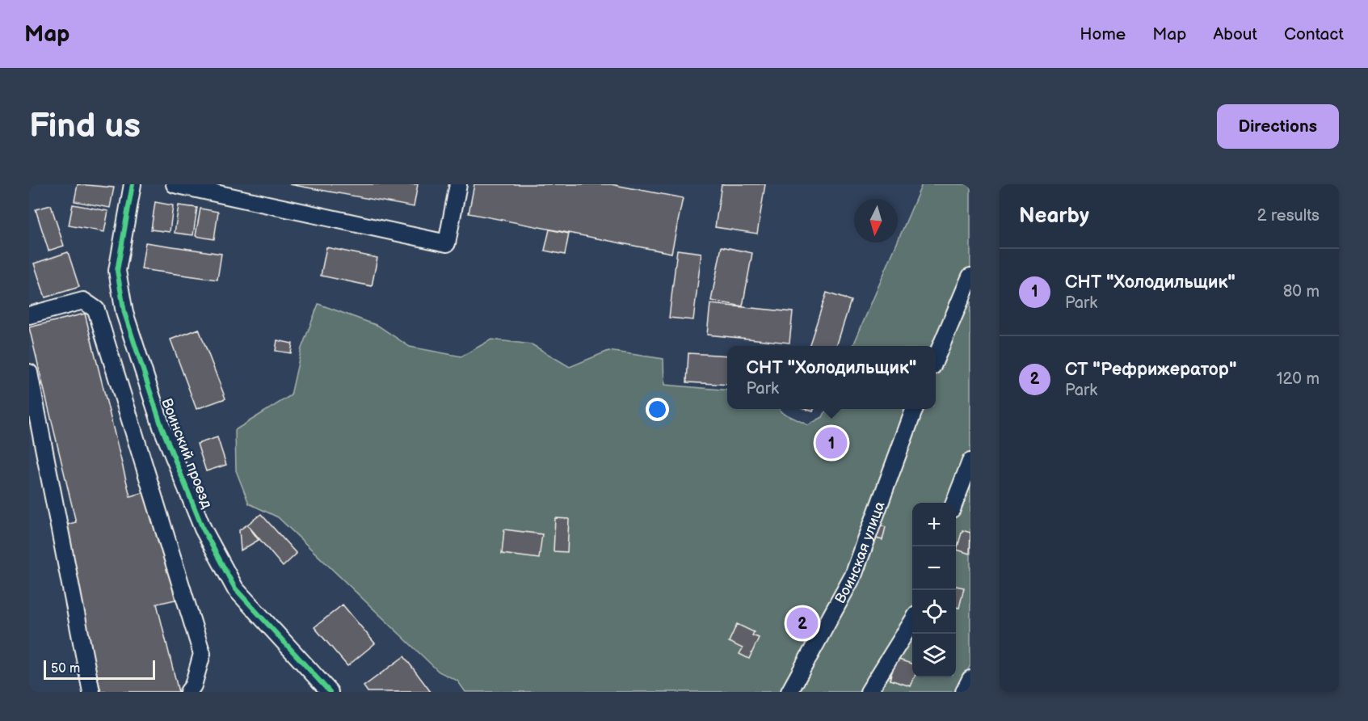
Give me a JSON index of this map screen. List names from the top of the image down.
{
  "streets": {
    "street": ["Воинский проезд", "Воинская улица"]
  },
  "scale_bar": "50 m",
  "north": "bottom",
  "page": {
    "header": "Map",
    "nav": [
      "Home",
      "Map",
      "About",
      "Contact"
    ],
    "buttons": "Directions",
    "title": "Find us",
    "heading": ["Nearby", "2 results"],
    "list": [
      {
        "mark": "1",
        "name": "СНТ \"Холодильщик\"",
        "note": "Park",
        "value": "80 m"
      },
      {
        "mark": "2",
        "name": "СТ \"Рефрижератор\"",
        "note": "Park",
        "value": "120 m"
      }
    ],
    "popup": ["СНТ \"Холодильщик\"", "Park"],
    "pins": ["1", "2"],
    "map_buttons": ["+", "−"],
    "scale": "50 m"
  }
}
